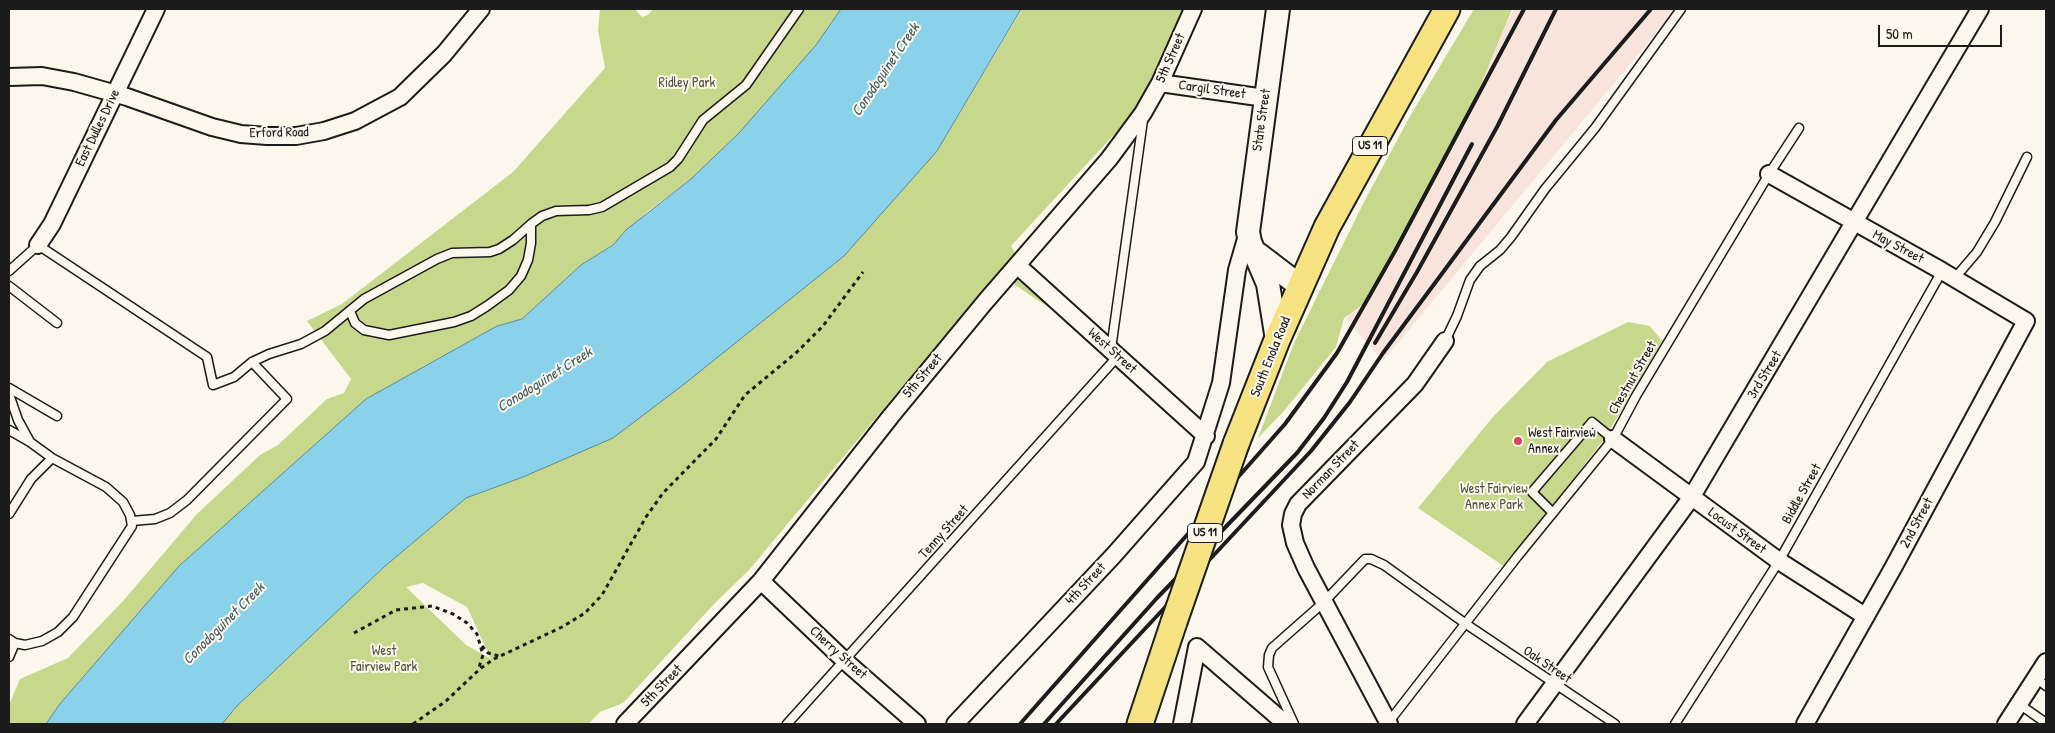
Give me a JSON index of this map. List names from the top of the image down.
{
  "streets": {
    "main road": ["State Street", "US 11", "South Enola Road"],
    "street": [
      "5th Street",
      "Cargil Street",
      "East Dulles Drive",
      "Erford Road",
      "May Street",
      "West Street",
      "3rd Street",
      "Norman Street",
      "2nd Street",
      "Locust Street",
      "4th Street",
      "Cherry Street"
    ],
    "lane": [
      "Chestnut Street",
      "Biddle Street",
      "Tenny Street",
      "Oak Street"
    ]
  },
  "crossings": [
    ["5th Street", "Cargil Street"],
    ["5th Street", "West Street"],
    ["5th Street", "Cherry Street"],
    ["Cargil Street", "State Street"],
    ["State Street", "West Street"],
    ["State Street", "4th Street"],
    ["East Dulles Drive", "Erford Road"],
    ["May Street", "3rd Street"],
    ["May Street", "Chestnut Street"],
    ["May Street", "Biddle Street"],
    ["May Street", "2nd Street"],
    ["West Street", "Tenny Street"],
    ["West Street", "4th Street"],
    ["3rd Street", "Locust Street"],
    ["3rd Street", "Oak Street"],
    ["Chestnut Street", "Norman Street"],
    ["Chestnut Street", "Locust Street"],
    ["Chestnut Street", "Oak Street"],
    ["Norman Street", "Oak Street"],
    ["Biddle Street", "Locust Street"],
    ["2nd Street", "Locust Street"],
    ["Tenny Street", "Cherry Street"]
  ],
  "water": ["Conodoguinet Creek"],
  "parks": ["Ridley Park", "West Fairview Annex Park", "West Fairview Park"],
  "places": ["West Fairview Annex"],
  "scale_bar": "50 m"
}
